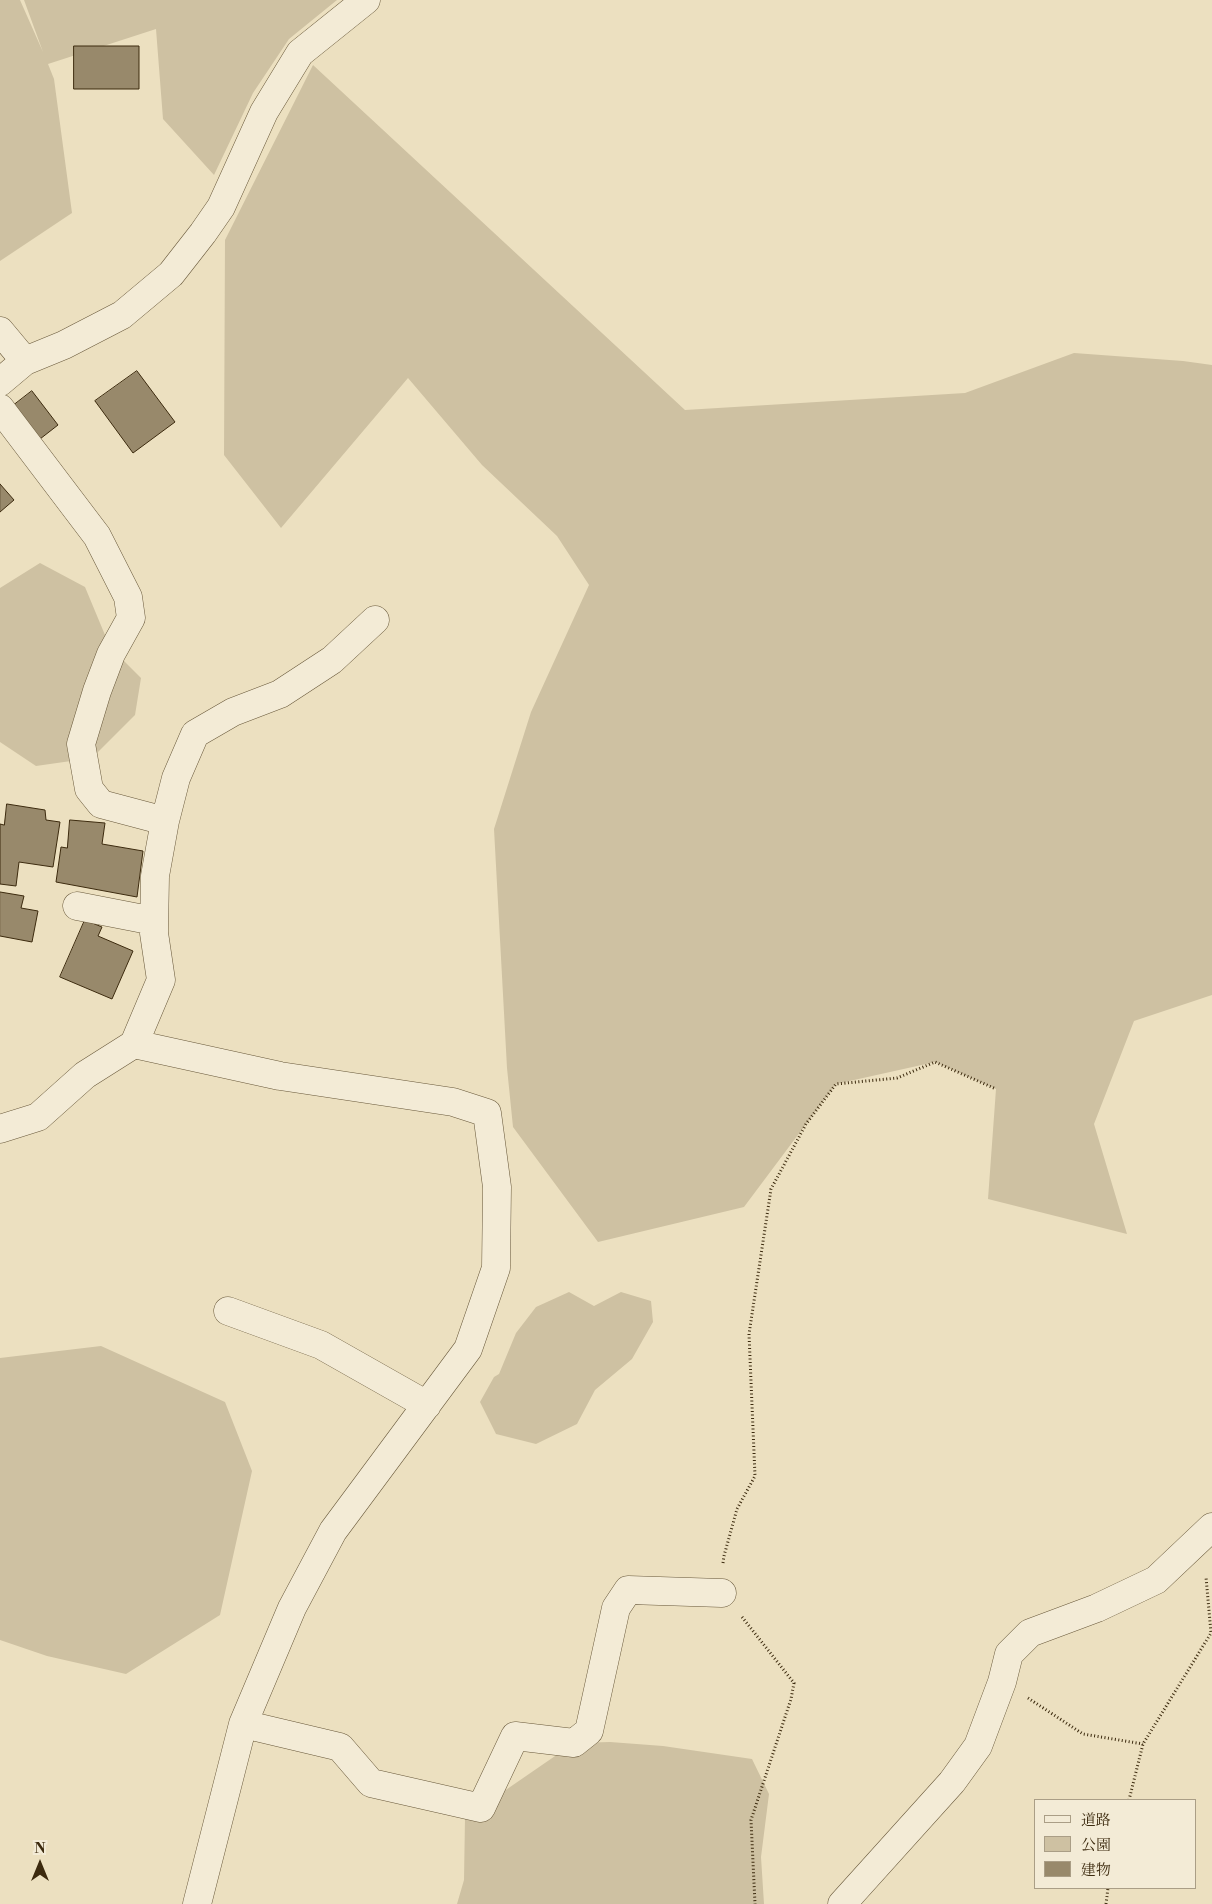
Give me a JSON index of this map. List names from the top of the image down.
{
  "legend": ["道路", "公園", "建物"],
  "north": "top"
}
